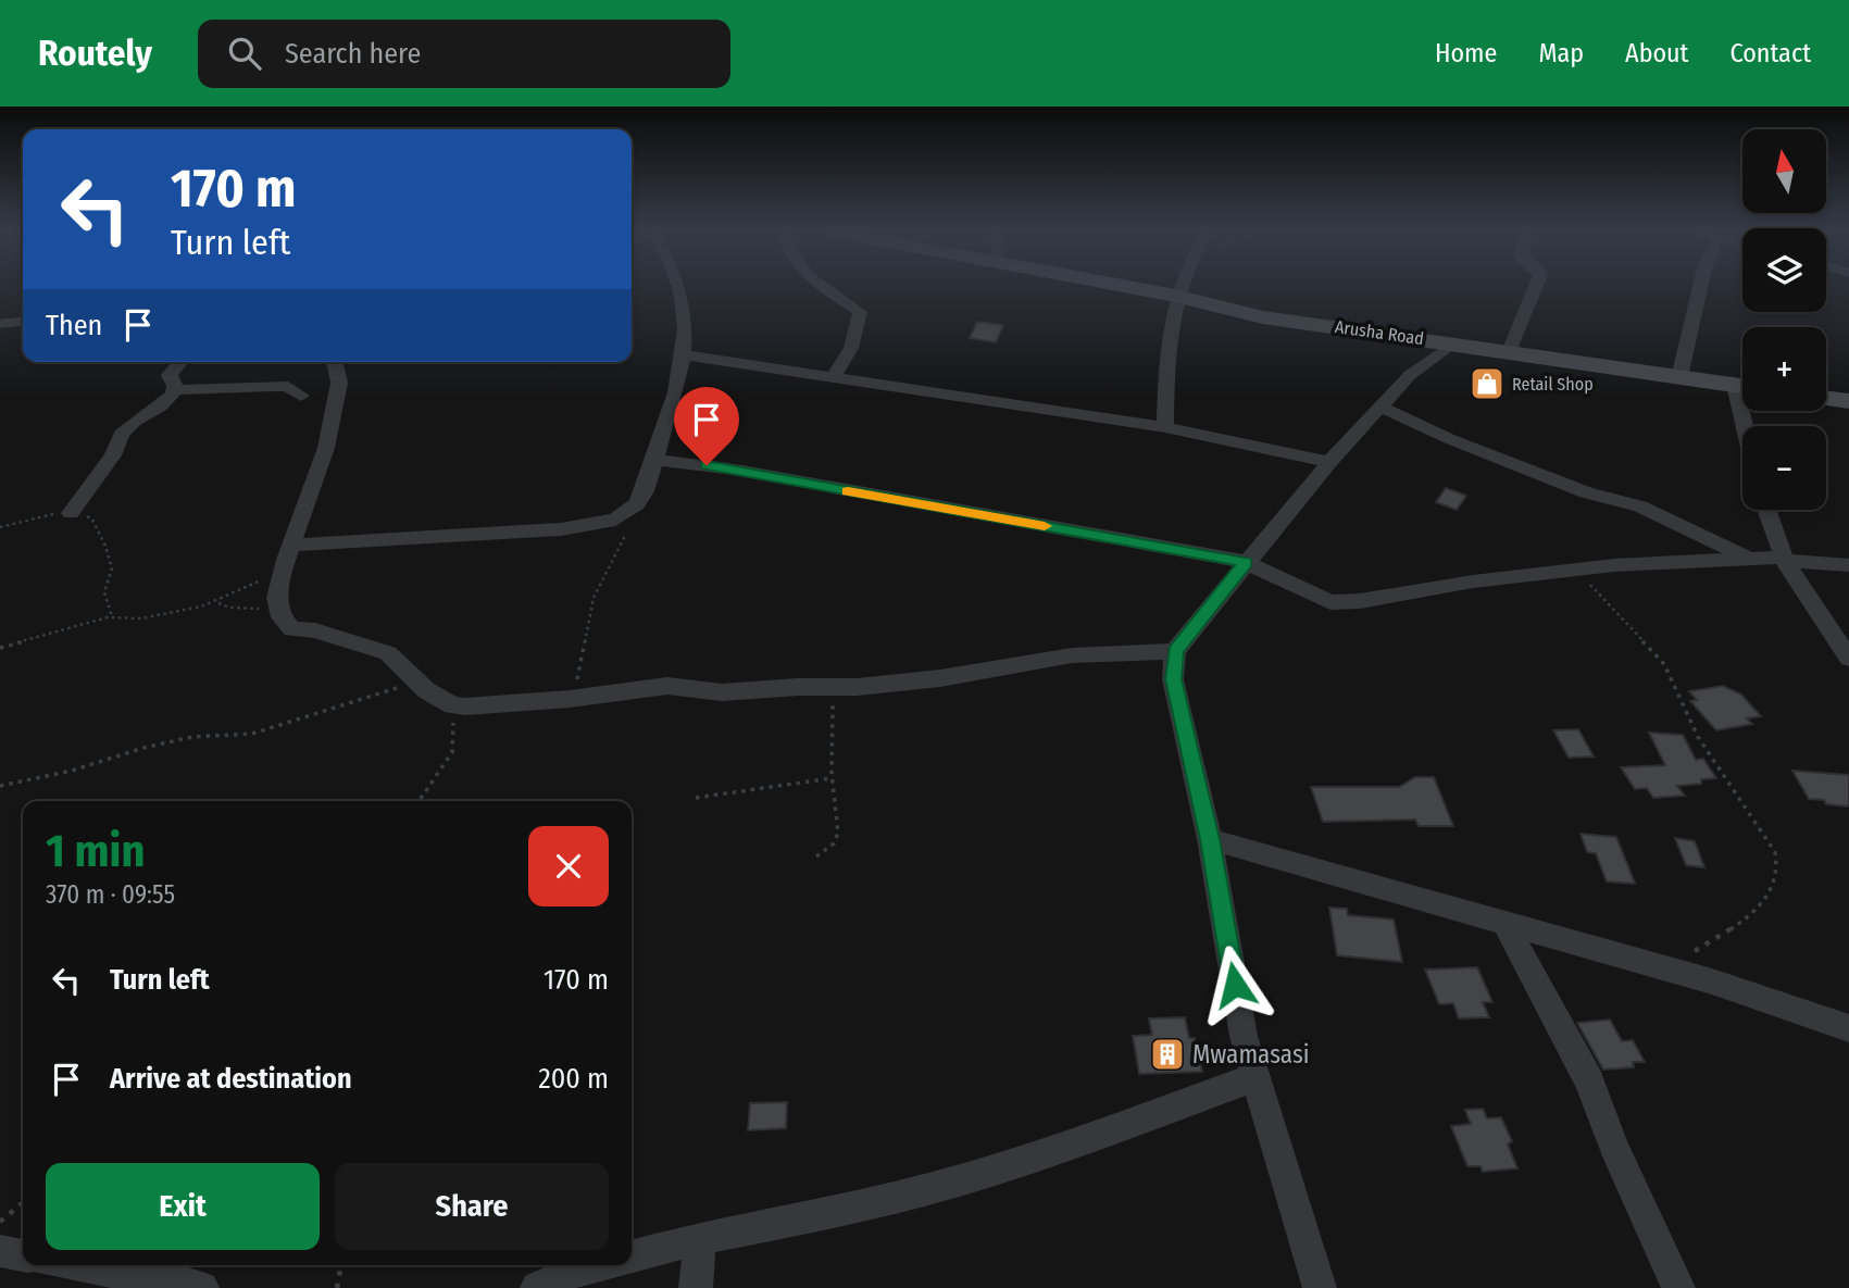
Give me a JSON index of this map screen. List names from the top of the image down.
{
  "streets": {
    "main road": ["Arusha Road"]
  },
  "places": {
    "shop": ["Retail Shop"],
    "building": ["Mwamasasi"]
  },
  "north": "top",
  "page": {
    "header": "Routely",
    "search": "Search here",
    "nav": [
      "Home",
      "Map",
      "About",
      "Contact"
    ],
    "map_buttons": ["+", "−"],
    "turn": ["170 m", "Turn left"],
    "then": "Then",
    "heading": ["1 min", "370 m · 09:55"],
    "list": [
      {
        "name": "Turn left",
        "value": "170 m"
      },
      {
        "name": "Arrive at destination",
        "value": "200 m"
      }
    ],
    "buttons": ["Exit", "Share"]
  }
}
